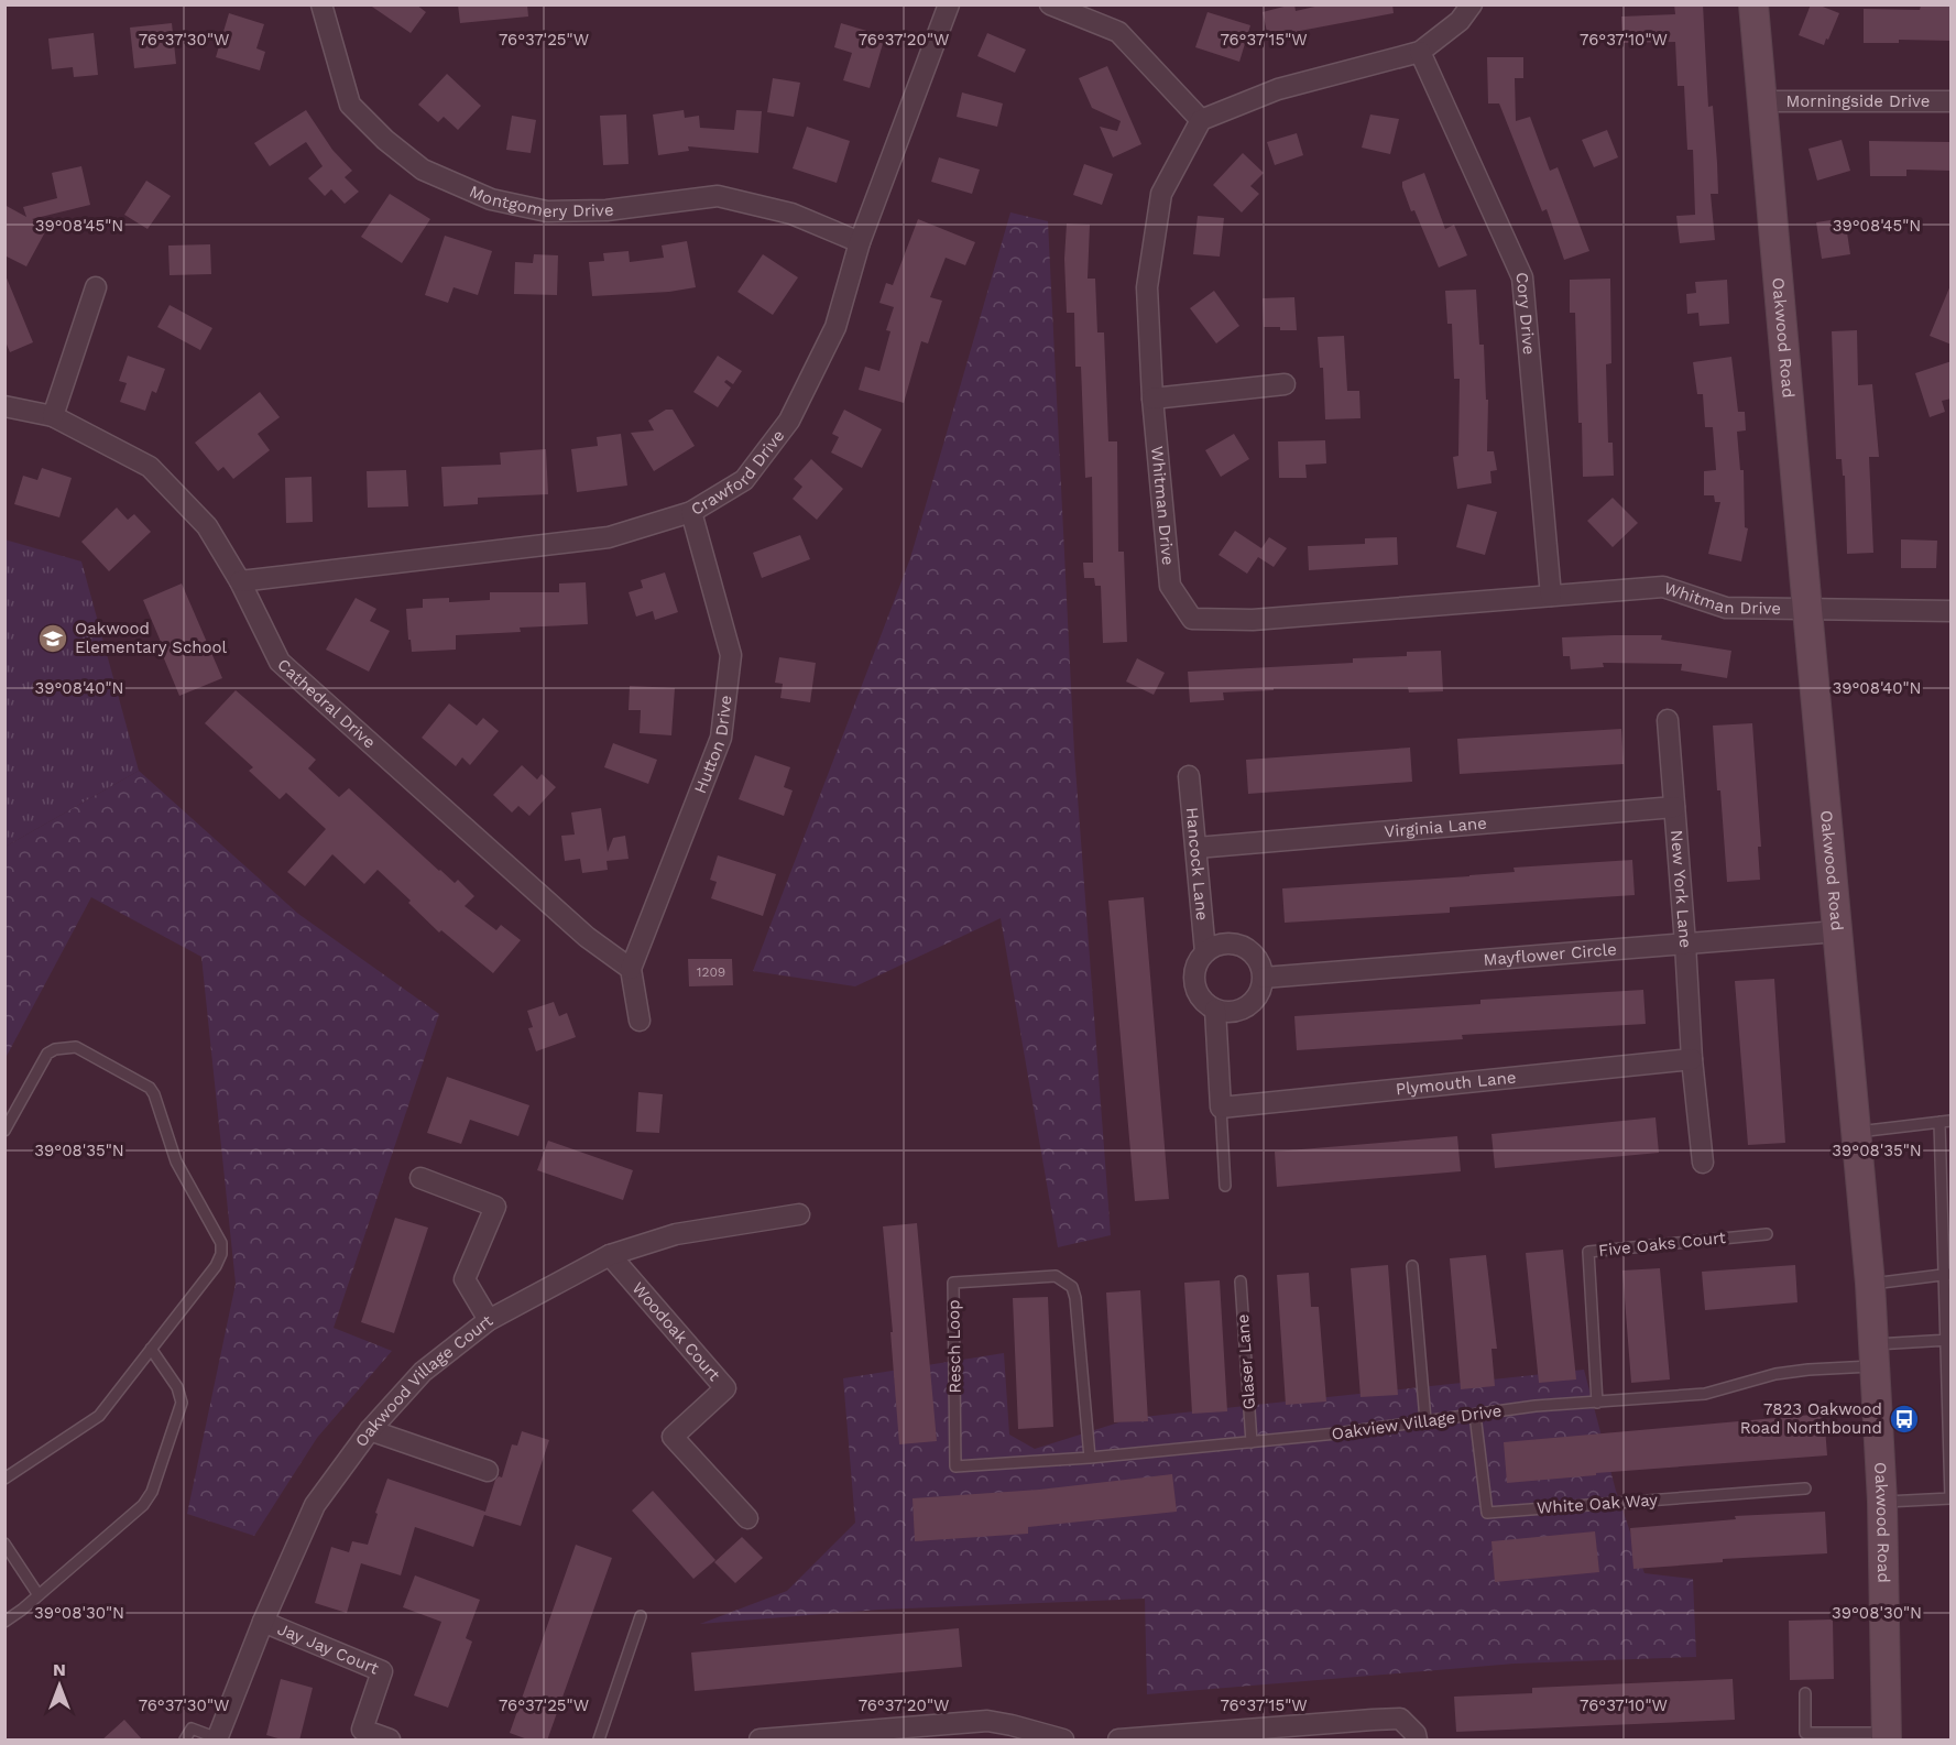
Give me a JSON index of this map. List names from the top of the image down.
{
  "streets": {
    "street": [
      "Morningside Drive",
      "Montgomery Drive",
      "Cory Drive",
      "Oakwood Road",
      "Crawford Drive",
      "Whitman Drive",
      "Cathedral Drive",
      "Hutton Drive",
      "Virginia Lane",
      "Hancock Lane",
      "New York Lane",
      "Mayflower Circle",
      "Plymouth Lane",
      "Woodoak Court",
      "Oakwood Village Court",
      "Jay Jay Court"
    ],
    "lane": [
      "Five Oaks Court",
      "Resch Loop",
      "Glaser Lane",
      "Oakview Village Drive",
      "White Oak Way"
    ]
  },
  "crossings": [
    ["Morningside Drive", "Oakwood Road"],
    ["Montgomery Drive", "Crawford Drive"],
    ["Cory Drive", "Whitman Drive"],
    ["Oakwood Road", "Whitman Drive"],
    ["Oakwood Road", "Mayflower Circle"],
    ["Oakwood Road", "Oakview Village Drive"],
    ["Crawford Drive", "Cathedral Drive"],
    ["Crawford Drive", "Hutton Drive"],
    ["Cathedral Drive", "Hutton Drive"],
    ["Virginia Lane", "Hancock Lane"],
    ["Virginia Lane", "New York Lane"],
    ["Hancock Lane", "Mayflower Circle"],
    ["New York Lane", "Mayflower Circle"],
    ["New York Lane", "Plymouth Lane"],
    ["Five Oaks Court", "Oakview Village Drive"],
    ["Woodoak Court", "Oakwood Village Court"],
    ["Resch Loop", "Oakview Village Drive"],
    ["Glaser Lane", "Oakview Village Drive"],
    ["Oakwood Village Court", "Jay Jay Court"],
    ["Oakview Village Drive", "White Oak Way"]
  ],
  "places": {
    "school or university": ["Oakwood Elementary School"],
    "bus stop": ["7823 Oakwood Road Northbound"]
  },
  "house_numbers": ["1209"],
  "north": "top",
  "coordinates": [
    "76°37'30\"W",
    "76°37'25\"W",
    "76°37'20\"W",
    "76°37'15\"W",
    "76°37'10\"W",
    "39°08'45\"N",
    "39°08'40\"N",
    "39°08'35\"N",
    "39°08'30\"N"
  ]
}
